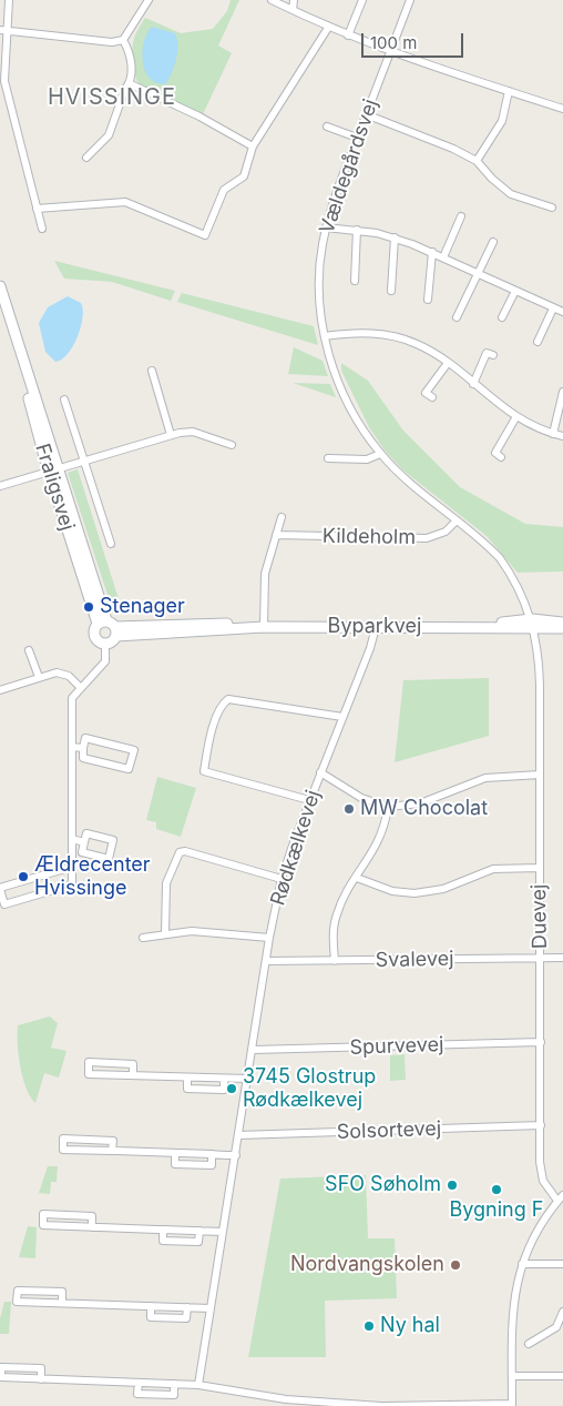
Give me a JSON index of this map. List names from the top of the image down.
{
  "streets": {
    "street": [
      "Vældegårdsvej",
      "Fraligsvej",
      "Kildeholm",
      "Byparkvej",
      "Rødkælkevej",
      "Duevej",
      "Svalevej",
      "Spurvevej",
      "Solsortevej"
    ]
  },
  "crossings": [
    ["Vældegårdsvej", "Kildeholm"],
    ["Vældegårdsvej", "Byparkvej"],
    ["Vældegårdsvej", "Duevej"],
    ["Fraligsvej", "Byparkvej"],
    ["Byparkvej", "Rødkælkevej"],
    ["Byparkvej", "Duevej"],
    ["Rødkælkevej", "Svalevej"],
    ["Rødkælkevej", "Spurvevej"],
    ["Rødkælkevej", "Solsortevej"],
    ["Duevej", "Svalevej"],
    ["Duevej", "Spurvevej"],
    ["Duevej", "Solsortevej"]
  ],
  "districts": ["HVISSINGE"],
  "places": [
    "Stenager",
    "MW Chocolat",
    "Ældrecenter Hvissinge",
    "3745 Glostrup Rødkælkevej",
    "SFO Søholm",
    "Bygning F",
    "Nordvangskolen",
    "Ny hal"
  ],
  "scale_bar": "100 m"
}
